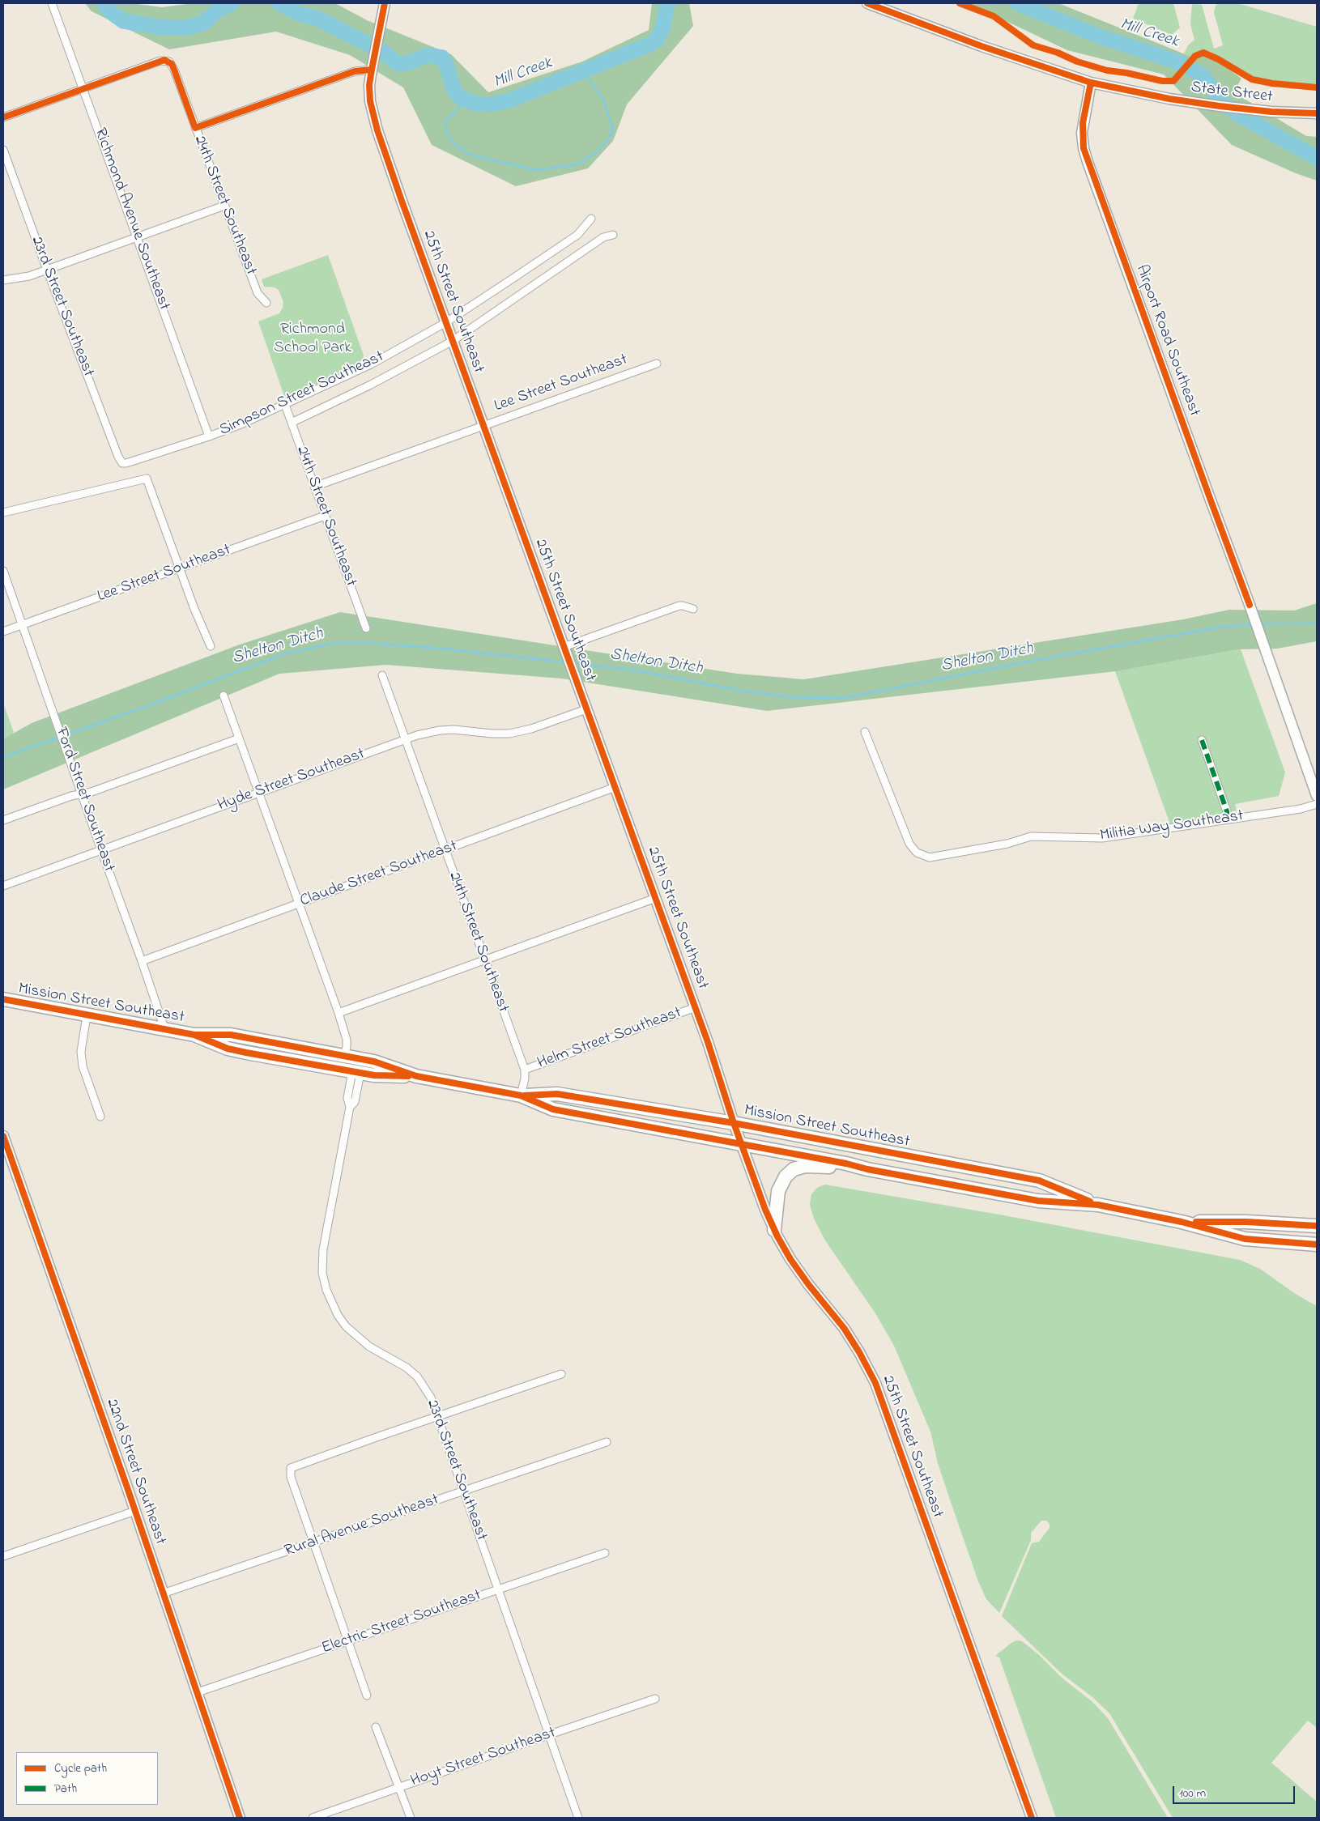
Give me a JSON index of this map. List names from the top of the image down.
{
  "streets": {
    "highway": ["Mission Street Southeast"],
    "main road": [
      "State Street",
      "25th Street Southeast",
      "Airport Road Southeast",
      "22nd Street Southeast"
    ],
    "street": [
      "24th Street Southeast",
      "Richmond Avenue Southeast",
      "23rd Street Southeast",
      "Lee Street Southeast",
      "Simpson Street Southeast",
      "Hyde Street Southeast",
      "Ford Street Southeast",
      "Militia Way Southeast",
      "Claude Street Southeast",
      "Helm Street Southeast",
      "Rural Avenue Southeast",
      "Electric Street Southeast",
      "Hoyt Street Southeast"
    ]
  },
  "crossings": [
    ["State Street", "Airport Road Southeast"],
    ["24th Street Southeast", "Richmond Avenue Southeast"],
    ["24th Street Southeast", "Lee Street Southeast"],
    ["24th Street Southeast", "Simpson Street Southeast"],
    ["24th Street Southeast", "Hyde Street Southeast"],
    ["24th Street Southeast", "Claude Street Southeast"],
    ["24th Street Southeast", "Mission Street Southeast"],
    ["24th Street Southeast", "Helm Street Southeast"],
    ["Richmond Avenue Southeast", "Simpson Street Southeast"],
    ["25th Street Southeast", "Lee Street Southeast"],
    ["25th Street Southeast", "Simpson Street Southeast"],
    ["25th Street Southeast", "Hyde Street Southeast"],
    ["25th Street Southeast", "Claude Street Southeast"],
    ["25th Street Southeast", "Mission Street Southeast"],
    ["25th Street Southeast", "Helm Street Southeast"],
    ["23rd Street Southeast", "Simpson Street Southeast"],
    ["23rd Street Southeast", "Mission Street Southeast"],
    ["23rd Street Southeast", "Rural Avenue Southeast"],
    ["23rd Street Southeast", "Electric Street Southeast"],
    ["23rd Street Southeast", "Hoyt Street Southeast"],
    ["Lee Street Southeast", "Ford Street Southeast"],
    ["Hyde Street Southeast", "Ford Street Southeast"],
    ["Ford Street Southeast", "Claude Street Southeast"],
    ["Ford Street Southeast", "Mission Street Southeast"],
    ["22nd Street Southeast", "Rural Avenue Southeast"],
    ["22nd Street Southeast", "Electric Street Southeast"]
  ],
  "water": ["Mill Creek", "Shelton Ditch"],
  "parks": ["Richmond School Park"],
  "legend": ["Cycle path", "Path"],
  "scale_bar": "100 m"
}
